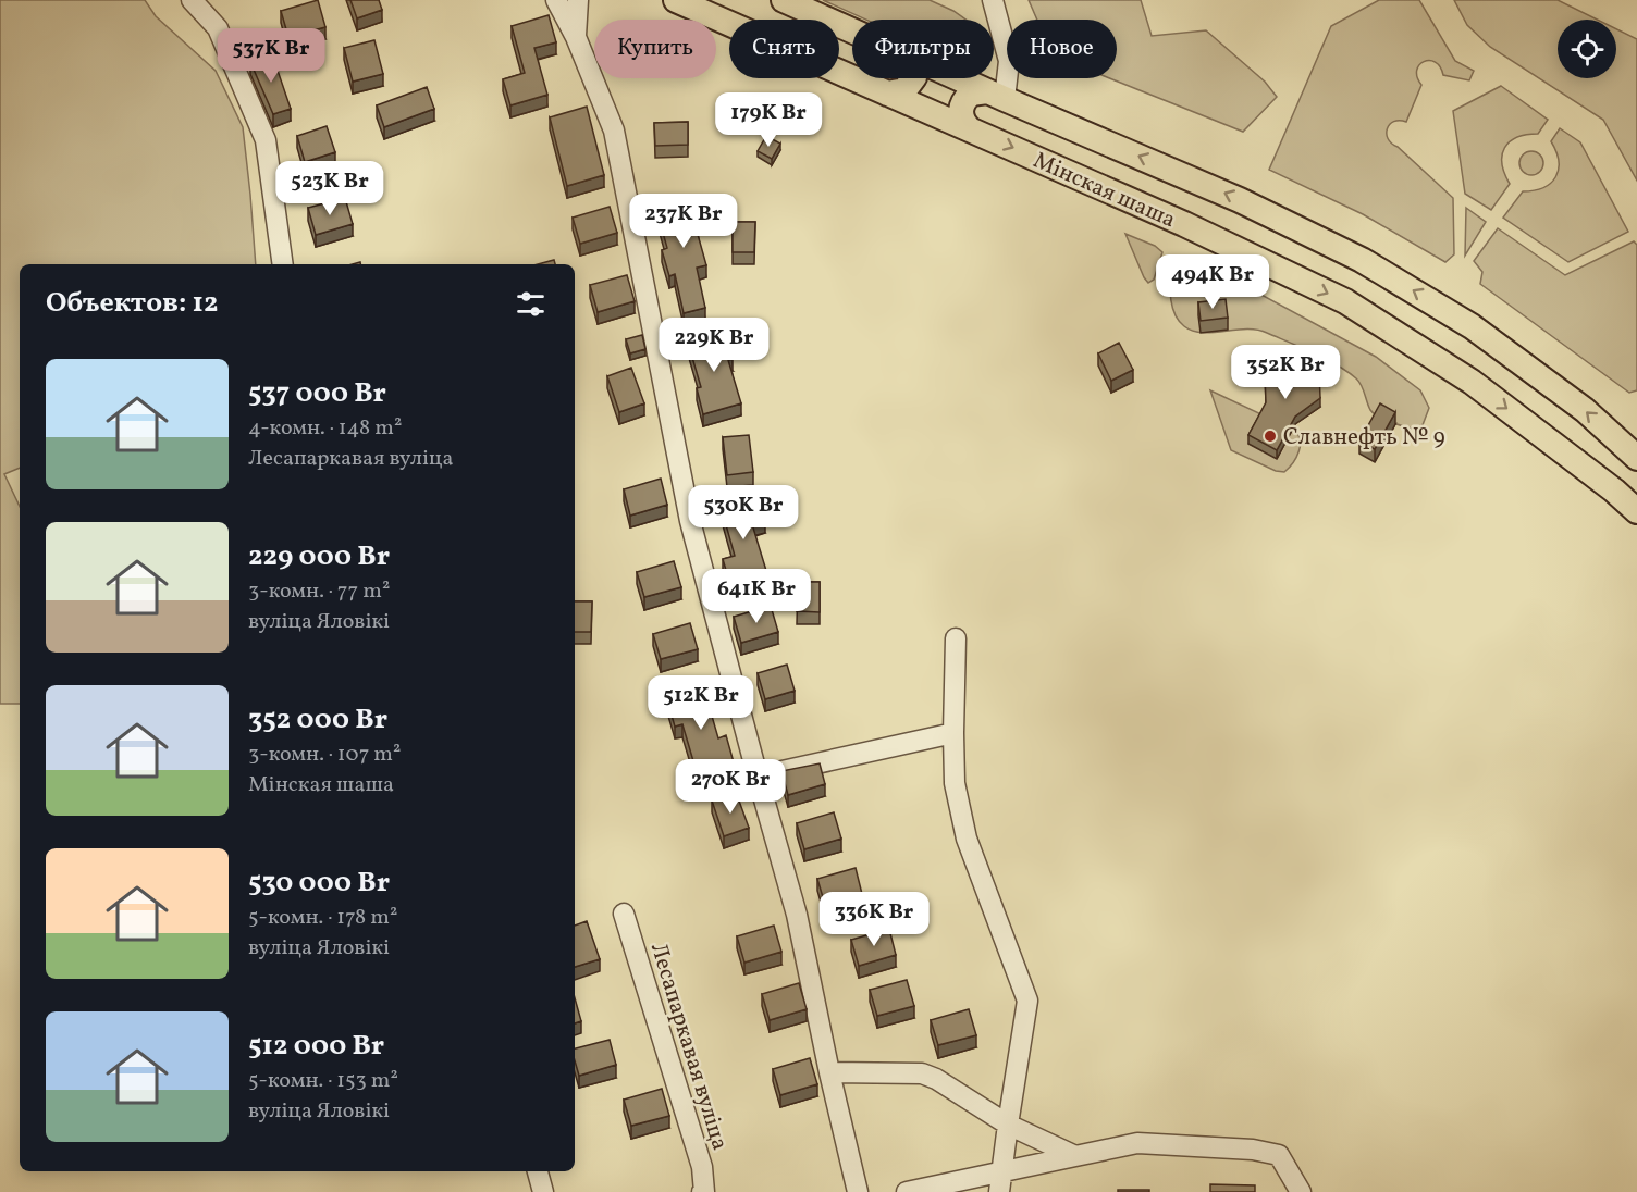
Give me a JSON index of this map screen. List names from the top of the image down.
{
  "streets": {
    "main road": ["Мінская шаша"],
    "street": ["Лесапаркавая вуліца"]
  },
  "places": ["Славнефть № 9"],
  "page": {
    "chip": [
      "Купить",
      "Снять",
      "Фильтры",
      "Новое"
    ],
    "price": [
      "537K Br",
      "179K Br",
      "523K Br",
      "237K Br",
      "494K Br",
      "229K Br",
      "352K Br",
      "530K Br",
      "641K Br",
      "512K Br",
      "270K Br",
      "336K Br"
    ],
    "heading": "Объектов: 12",
    "list": [
      {
        "name": "537 000 Br",
        "note": "4-комн. · 148 m² · Лесапаркавая вуліца"
      },
      {
        "name": "229 000 Br",
        "note": "3-комн. · 77 m² · вуліца Яловікі"
      },
      {
        "name": "352 000 Br",
        "note": "3-комн. · 107 m² · Мінская шаша"
      },
      {
        "name": "530 000 Br",
        "note": "5-комн. · 178 m² · вуліца Яловікі"
      },
      {
        "name": "512 000 Br",
        "note": "5-комн. · 153 m² · вуліца Яловікі"
      }
    ]
  }
}
